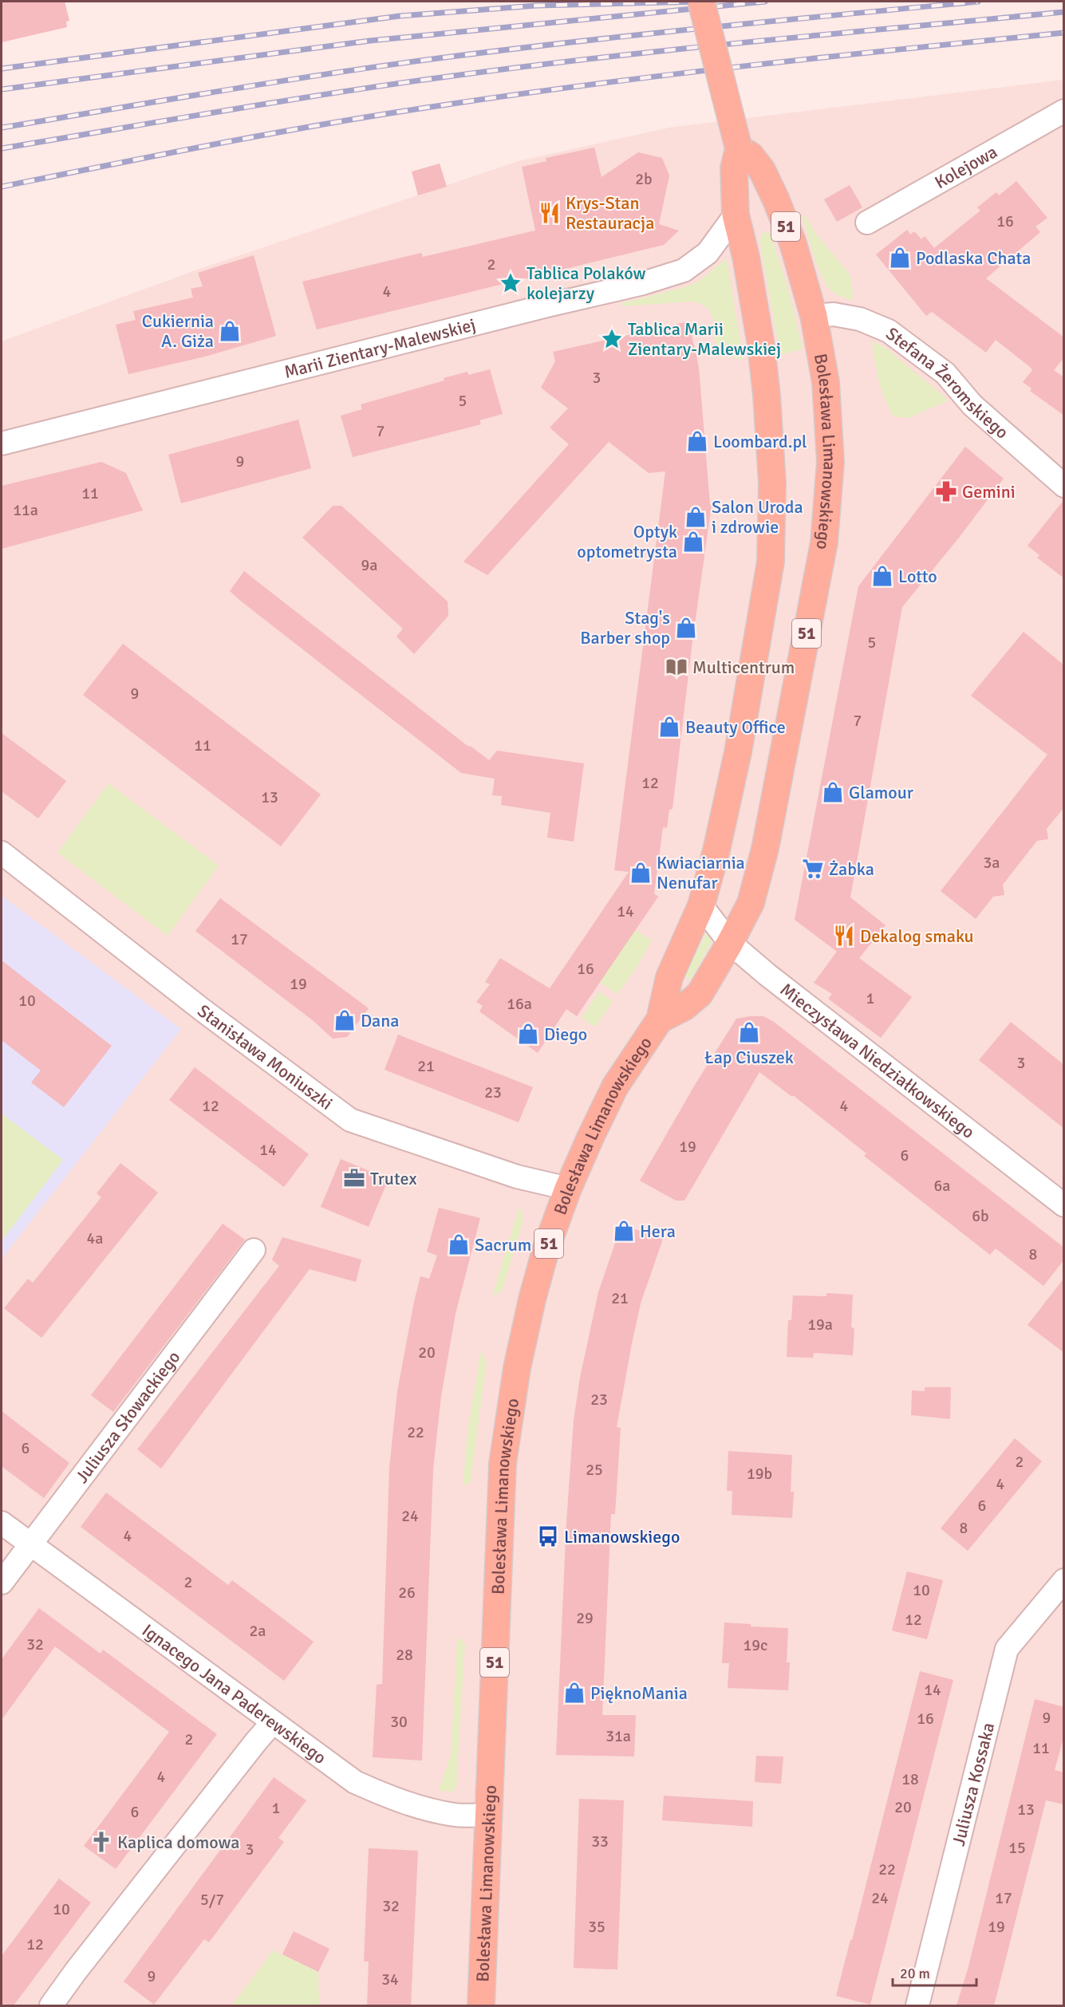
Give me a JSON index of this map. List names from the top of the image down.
{
  "streets": {
    "main road": ["51", "Bolesława Limanowskiego"],
    "street": [
      "Kolejowa",
      "Marii Zientary-Malewskiej",
      "Stefana Żeromskiego",
      "Stanisława Moniuszki",
      "Mieczysława Niedziałkowskiego",
      "Juliusza Słowackiego",
      "Ignacego Jana Paderewskiego",
      "Juliusza Kossaka"
    ]
  },
  "crossings": [
    ["Marii Zientary-Malewskiej", "Bolesława Limanowskiego"],
    ["Stefana Żeromskiego", "Bolesława Limanowskiego"],
    ["Bolesława Limanowskiego", "Stanisława Moniuszki"],
    ["Bolesława Limanowskiego", "Mieczysława Niedziałkowskiego"],
    ["Bolesława Limanowskiego", "Ignacego Jana Paderewskiego"],
    ["Juliusza Słowackiego", "Ignacego Jana Paderewskiego"]
  ],
  "places": {
    "restaurant": ["Krys-Stan Restauracja", "Dekalog smaku"],
    "shop": [
      "Podlaska Chata",
      "Cukiernia A. Giża",
      "Loombard.pl",
      "Salon Uroda i zdrowie",
      "Optyk optometrysta",
      "Lotto",
      "Stag's Barber shop",
      "Beauty Office",
      "Glamour",
      "Kwiaciarnia Nenufar",
      "Dana",
      "Łap Ciuszek",
      "Diego",
      "Hera",
      "Sacrum",
      "PięknoMania"
    ],
    "place": ["Tablica Polaków kolejarzy", "Tablica Marii Zientary-Malewskiej"],
    "pharmacy": ["Gemini"],
    "library": ["Multicentrum"],
    "supermarket": ["Żabka"],
    "office": ["Trutex"],
    "bus stop": ["Limanowskiego"],
    "church": ["Kaplica domowa"]
  },
  "house_numbers": [
    "2b",
    "16",
    "2",
    "4",
    "3",
    "5",
    "7",
    "9",
    "11",
    "11a",
    "9a",
    "5",
    "9",
    "7",
    "11",
    "12",
    "13",
    "3a",
    "14",
    "17",
    "16",
    "19",
    "1",
    "10",
    "16a",
    "3",
    "21",
    "23",
    "12",
    "4",
    "19",
    "14",
    "6",
    "6a",
    "6b",
    "4a",
    "8",
    "21",
    "19a",
    "20",
    "23",
    "22",
    "6",
    "2",
    "25",
    "19b",
    "4",
    "6",
    "24",
    "8",
    "4",
    "2",
    "10",
    "26",
    "29",
    "12",
    "2a",
    "32",
    "19c",
    "28",
    "14",
    "9",
    "16",
    "30",
    "31a",
    "2",
    "11",
    "4",
    "18",
    "20",
    "1",
    "13",
    "6",
    "33",
    "15",
    "3",
    "22",
    "24",
    "17",
    "5/7",
    "32",
    "10",
    "35",
    "19",
    "12",
    "9",
    "34"
  ],
  "scale_bar": "20 m"
}
